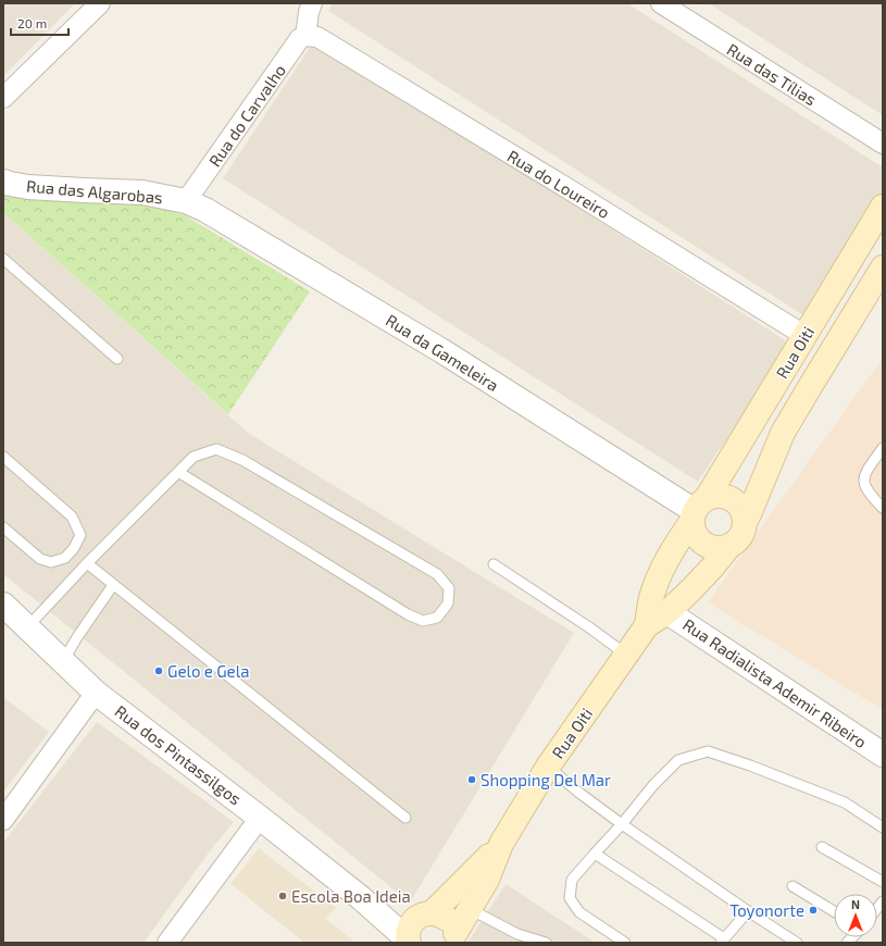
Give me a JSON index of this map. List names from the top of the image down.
{
  "streets": {
    "main road": ["Rua Oiti"],
    "street": [
      "Rua das Tílias",
      "Rua do Carvalho",
      "Rua do Loureiro",
      "Rua das Algarobas",
      "Rua da Gameleira",
      "Rua Radialista Ademir Ribeiro",
      "Rua dos Pintassilgos"
    ]
  },
  "crossings": [
    ["Rua do Carvalho", "Rua do Loureiro"],
    ["Rua do Carvalho", "Rua das Algarobas"],
    ["Rua do Carvalho", "Rua da Gameleira"],
    ["Rua do Loureiro", "Rua Oiti"],
    ["Rua das Algarobas", "Rua da Gameleira"],
    ["Rua da Gameleira", "Rua Oiti"],
    ["Rua Oiti", "Rua Radialista Ademir Ribeiro"],
    ["Rua Oiti", "Rua dos Pintassilgos"]
  ],
  "places": [
    "Gelo e Gela",
    "Shopping Del Mar",
    "Escola Boa Ideia",
    "Toyonorte"
  ],
  "scale_bar": "20 m",
  "north": "top"
}
